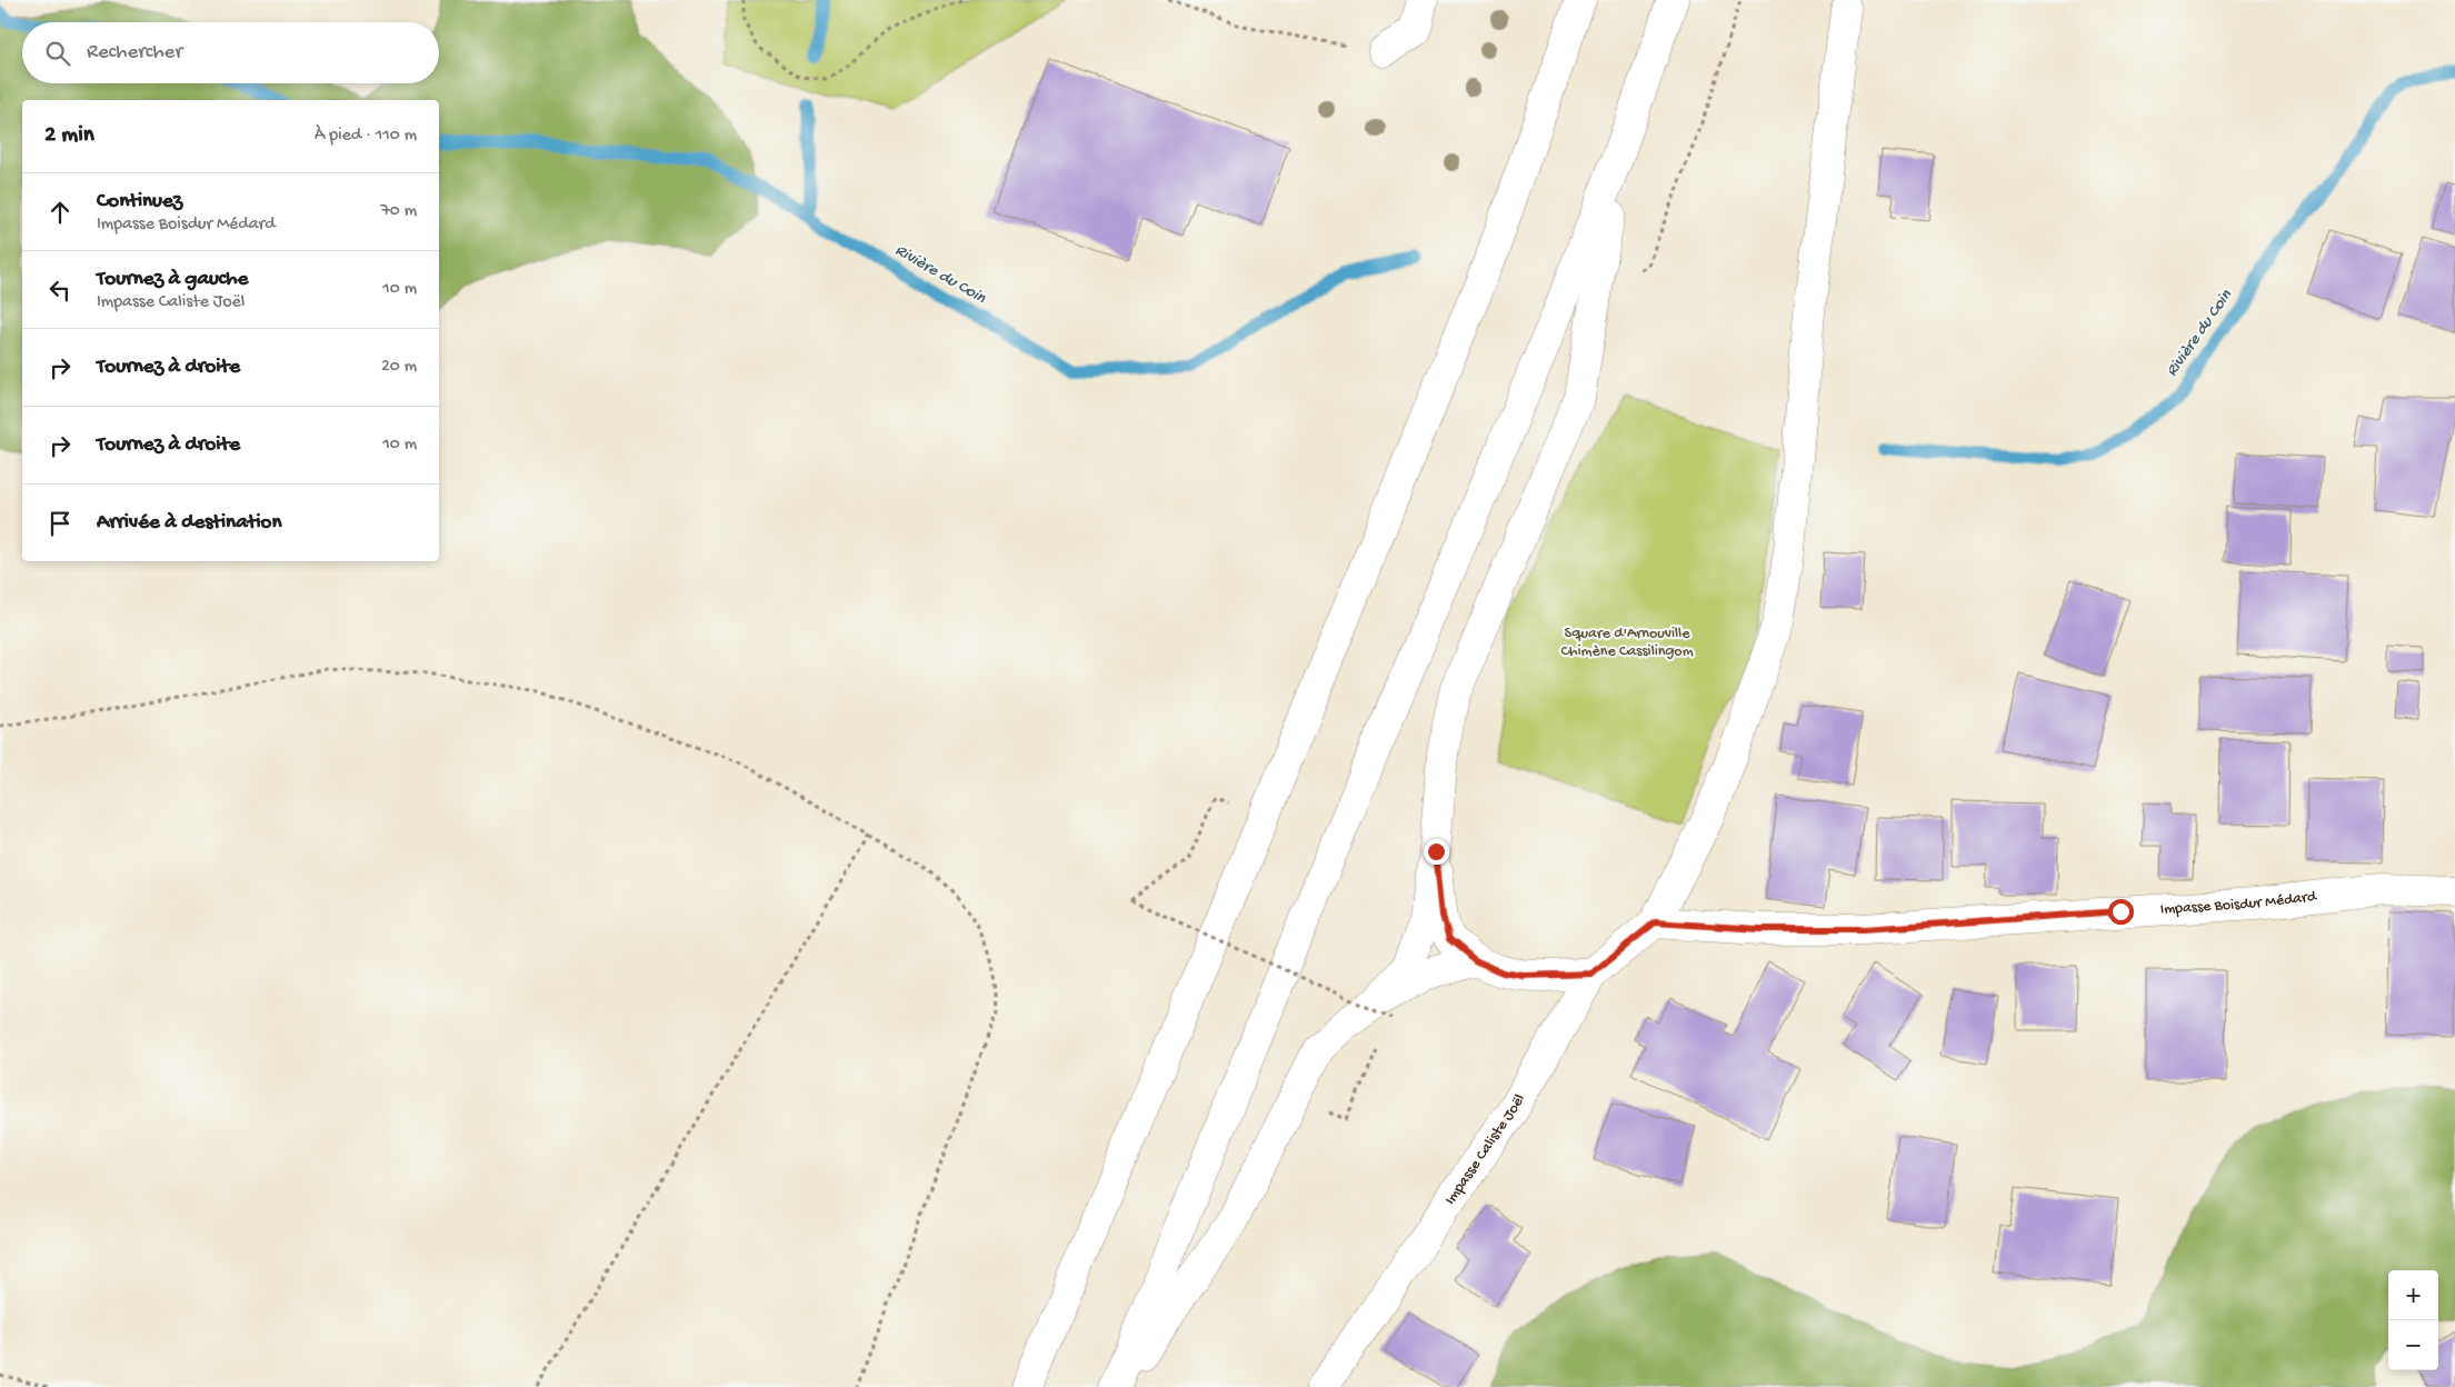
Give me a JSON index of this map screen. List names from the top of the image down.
{
  "streets": {
    "main road": ["Impasse Boisdur Médard", "Impasse Caliste Joël"]
  },
  "crossings": [
    ["Impasse Boisdur Médard", "Impasse Caliste Joël"]
  ],
  "water": ["Rivière du Coin"],
  "parks": ["Square d'Arnouville Chimène Cassilingom"],
  "page": {
    "search": "Rechercher",
    "heading": ["2 min", "À pied · 110 m"],
    "list": [
      ["Continuez", "Impasse Boisdur Médard", "70 m"],
      ["Tournez à gauche", "Impasse Caliste Joël", "10 m"],
      ["Tournez à droite", "20 m"],
      ["Tournez à droite", "10 m"],
      "Arrivée à destination"
    ],
    "map_buttons": ["+", "−"]
  }
}
